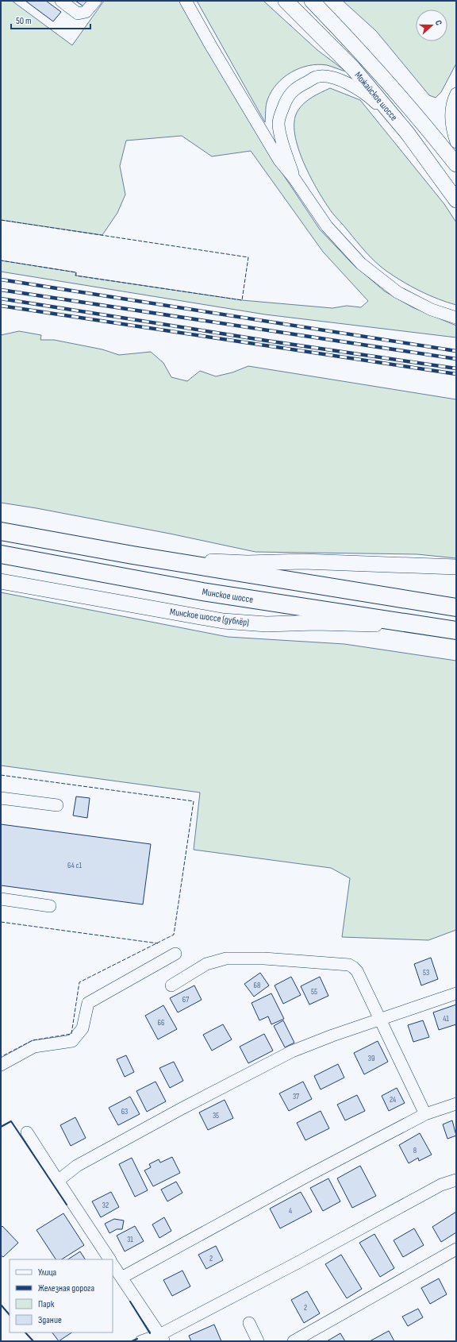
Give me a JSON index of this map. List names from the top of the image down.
{
  "streets": {
    "highway": ["Минское шоссе"],
    "main road": ["Можайское шоссе", "Минское шоссе (дублёр)"]
  },
  "crossings": [
    ["Минское шоссе", "Минское шоссе (дублёр)"]
  ],
  "house_numbers": [
    "64 с1",
    "53",
    "68",
    "55",
    "67",
    "41",
    "66",
    "39",
    "37",
    "24",
    "63",
    "35",
    "8",
    "32",
    "4",
    "31",
    "2",
    "2"
  ],
  "legend": [
    "Улица",
    "Железная дорога",
    "Парк",
    "Здание"
  ],
  "scale_bar": "50 m",
  "north": "right"
}
